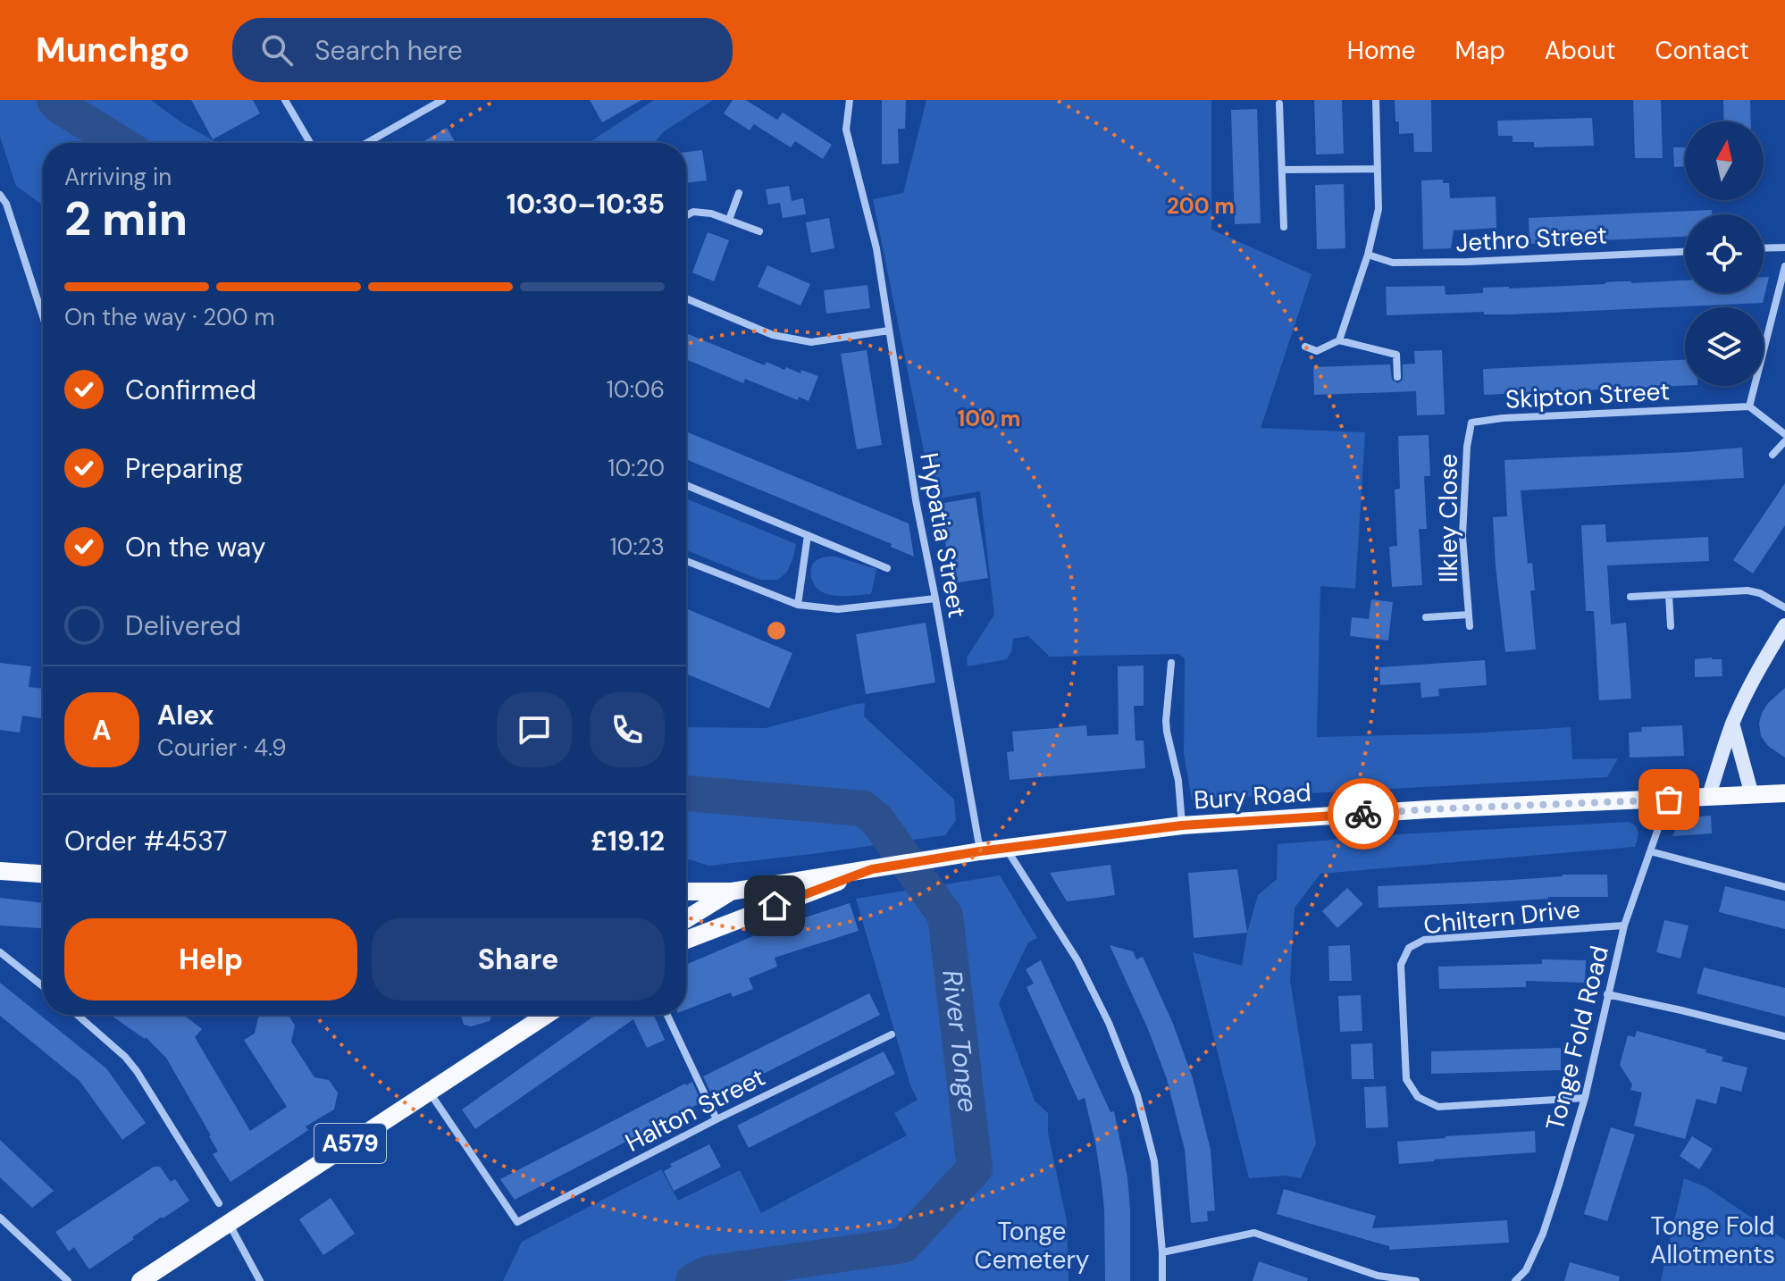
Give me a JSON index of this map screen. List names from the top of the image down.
{
  "streets": {
    "main road": ["Bury Road", "A579"],
    "street": [
      "Jethro Street",
      "Skipton Street",
      "Ilkley Close",
      "Hypatia Street",
      "Chiltern Drive",
      "Tonge Fold Road",
      "Halton Street"
    ]
  },
  "crossings": [
    ["Skipton Street", "Ilkley Close"],
    ["Hypatia Street", "Bury Road"],
    ["Bury Road", "Tonge Fold Road"],
    ["Chiltern Drive", "Tonge Fold Road"],
    ["Halton Street", "A579"]
  ],
  "water": ["River Tonge"],
  "parks": ["Tonge Fold Allotments", "Tonge Cemetery"],
  "north": "top",
  "page": {
    "header": "Munchgo",
    "search": "Search here",
    "nav": [
      "Home",
      "Map",
      "About",
      "Contact"
    ],
    "heading": ["2 min", "Arriving in", "10:30–10:35"],
    "panel": [
      "Alex",
      "Courier · 4.9",
      "Order #4537",
      "£19.12"
    ],
    "bar": "On the way · 200 m",
    "list": [
      ["Confirmed", "10:06"],
      ["Preparing", "10:20"],
      ["On the way", "10:23"],
      "Delivered"
    ],
    "round": "A",
    "buttons": ["Help", "Share"]
  },
  "rings": ["200 m", "100 m"]
}
